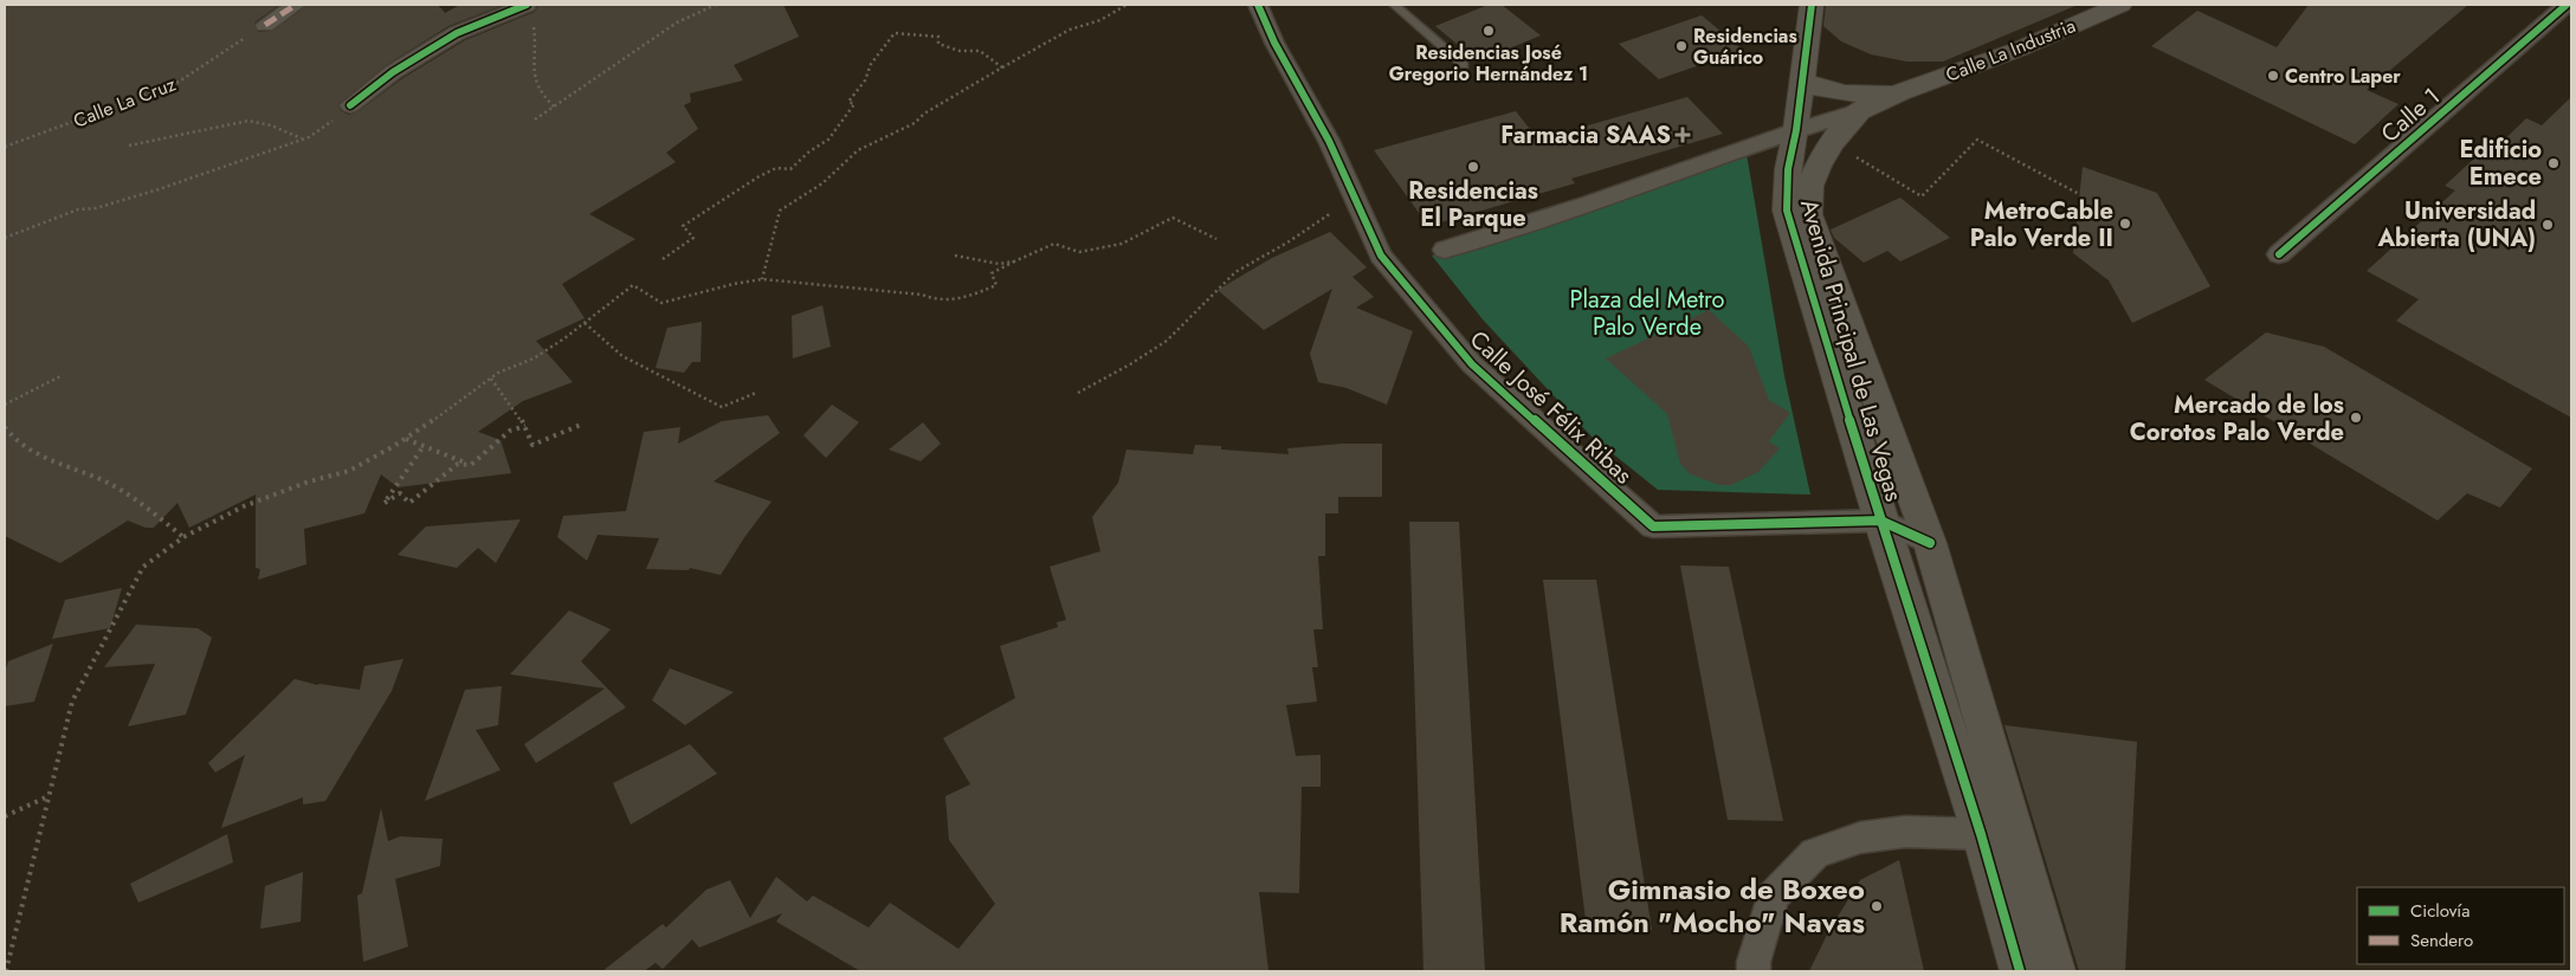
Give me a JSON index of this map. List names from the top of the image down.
{
  "streets": {
    "street": [
      "Calle La Industria",
      "Calle 1",
      "Avenida Principal de Las Vegas",
      "Calle José Félix Ribas"
    ],
    "path": ["Calle La Cruz"]
  },
  "crossings": [
    ["Calle La Industria", "Avenida Principal de Las Vegas"],
    ["Avenida Principal de Las Vegas", "Calle José Félix Ribas"]
  ],
  "parks": ["Plaza del Metro Palo Verde"],
  "places": {
    "other": [
      "Residencias José Gregorio Hernández 1",
      "Residencias Guárico",
      "Centro Laper",
      "Edificio Emece",
      "Residencias El Parque",
      "MetroCable Palo Verde II",
      "Universidad Abierta (UNA)",
      "Mercado de los Corotos Palo Verde",
      "Gimnasio de Boxeo Ramón \"Mocho\" Navas"
    ],
    "health": ["Farmacia SAAS"]
  },
  "legend": ["Ciclovía", "Sendero"]
}
